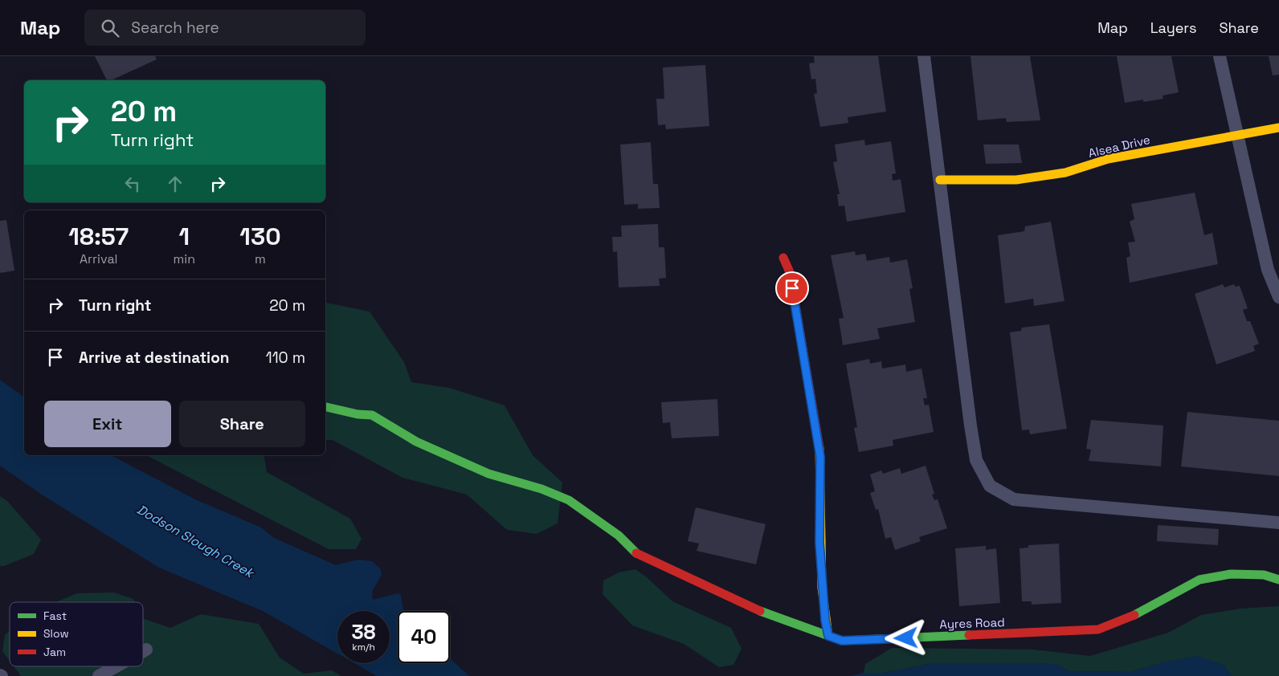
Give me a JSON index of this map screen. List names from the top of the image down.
{
  "streets": {
    "street": ["Alsea Drive", "Ayres Road"]
  },
  "water": ["Dodson Slough Creek"],
  "legend": ["Fast", "Slow", "Jam"],
  "page": {
    "header": "Map",
    "search": "Search here",
    "nav": ["Map", "Layers", "Share"],
    "turn": ["20 m", "Turn right"],
    "eta": [
      "18:57",
      "Arrival",
      "1",
      "min",
      "130",
      "m"
    ],
    "list": [
      {
        "name": "Turn right",
        "value": "20 m"
      },
      {
        "name": "Arrive at destination",
        "value": "110 m"
      }
    ],
    "buttons": ["Exit", "Share"],
    "speed": "38 km/h",
    "limit": "40"
  }
}
